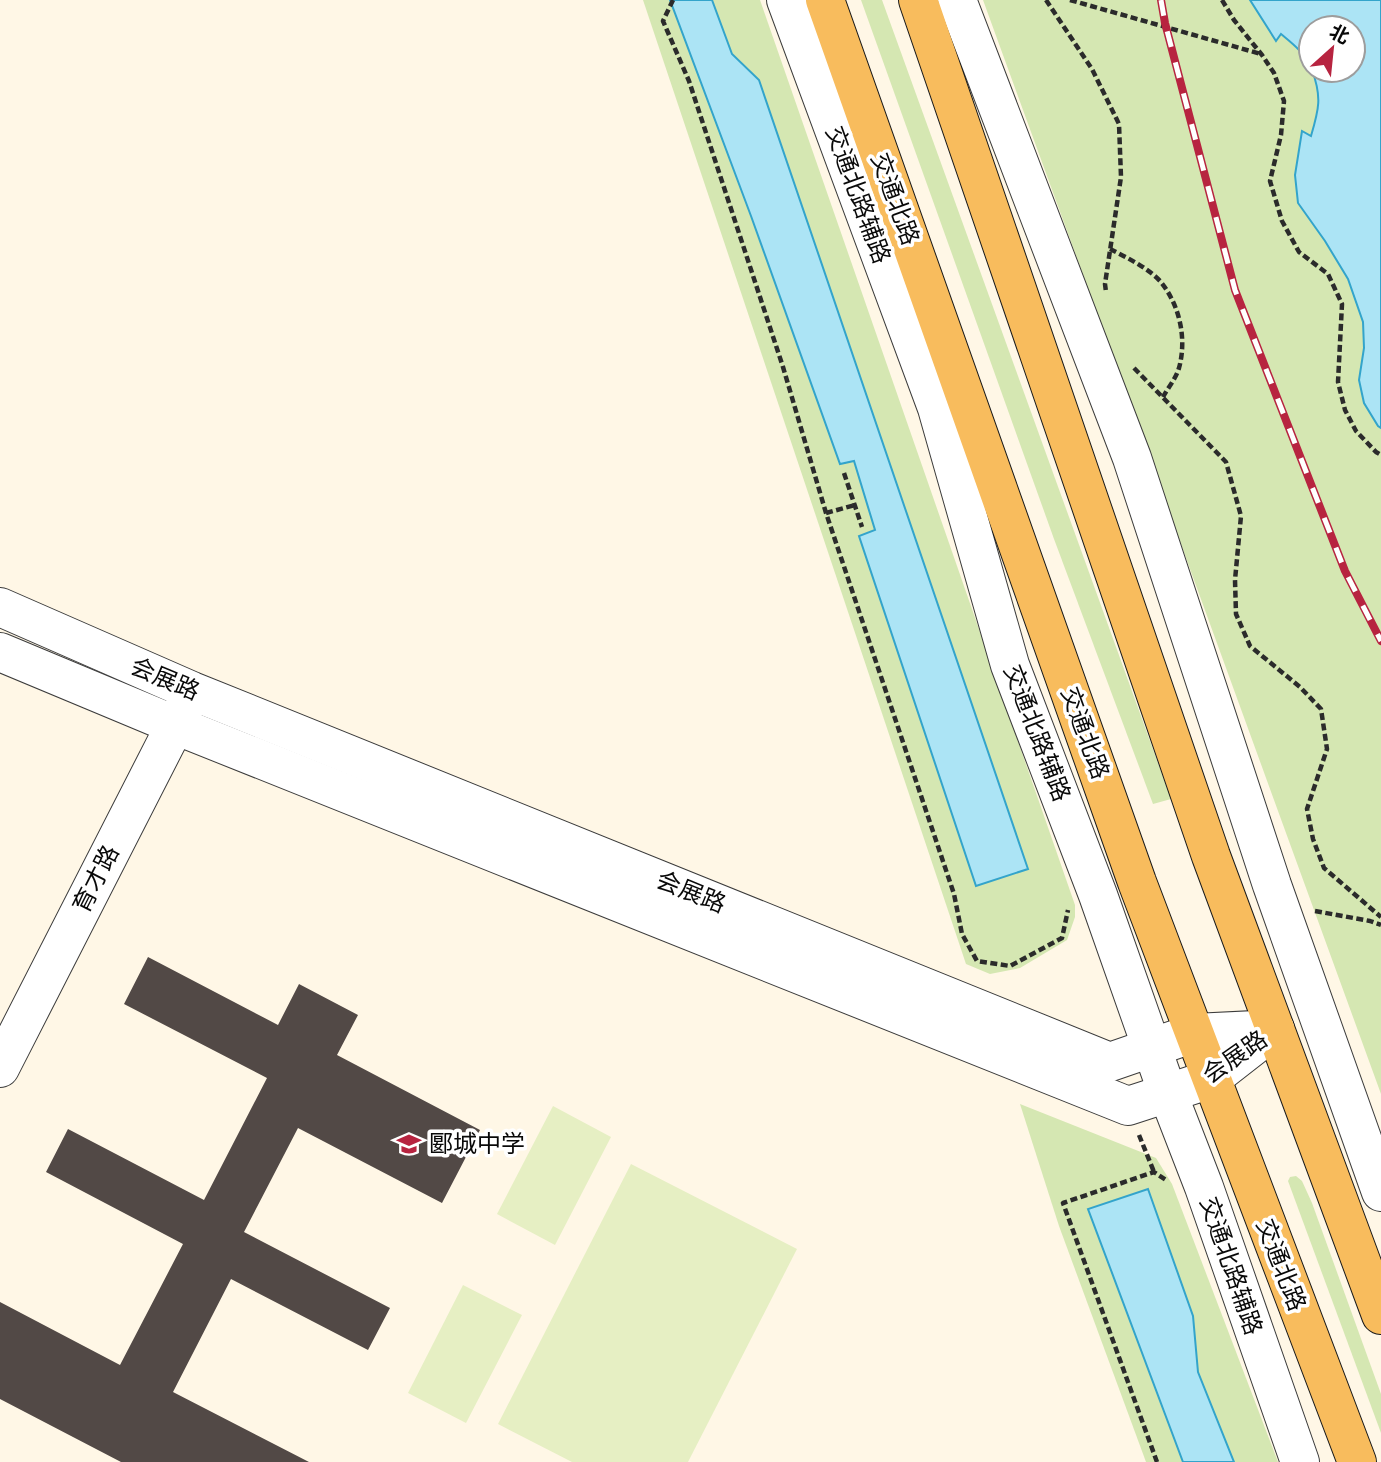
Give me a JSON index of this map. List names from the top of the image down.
{
  "streets": {
    "main road": ["交通北路"],
    "street": ["交通北路辅路", "会展路", "育才路"]
  },
  "crossings": [
    ["交通北路辅路", "会展路"],
    ["交通北路", "会展路"],
    ["会展路", "育才路"]
  ],
  "places": {
    "school or university": ["郾城中学"]
  },
  "north": "top right"
}
